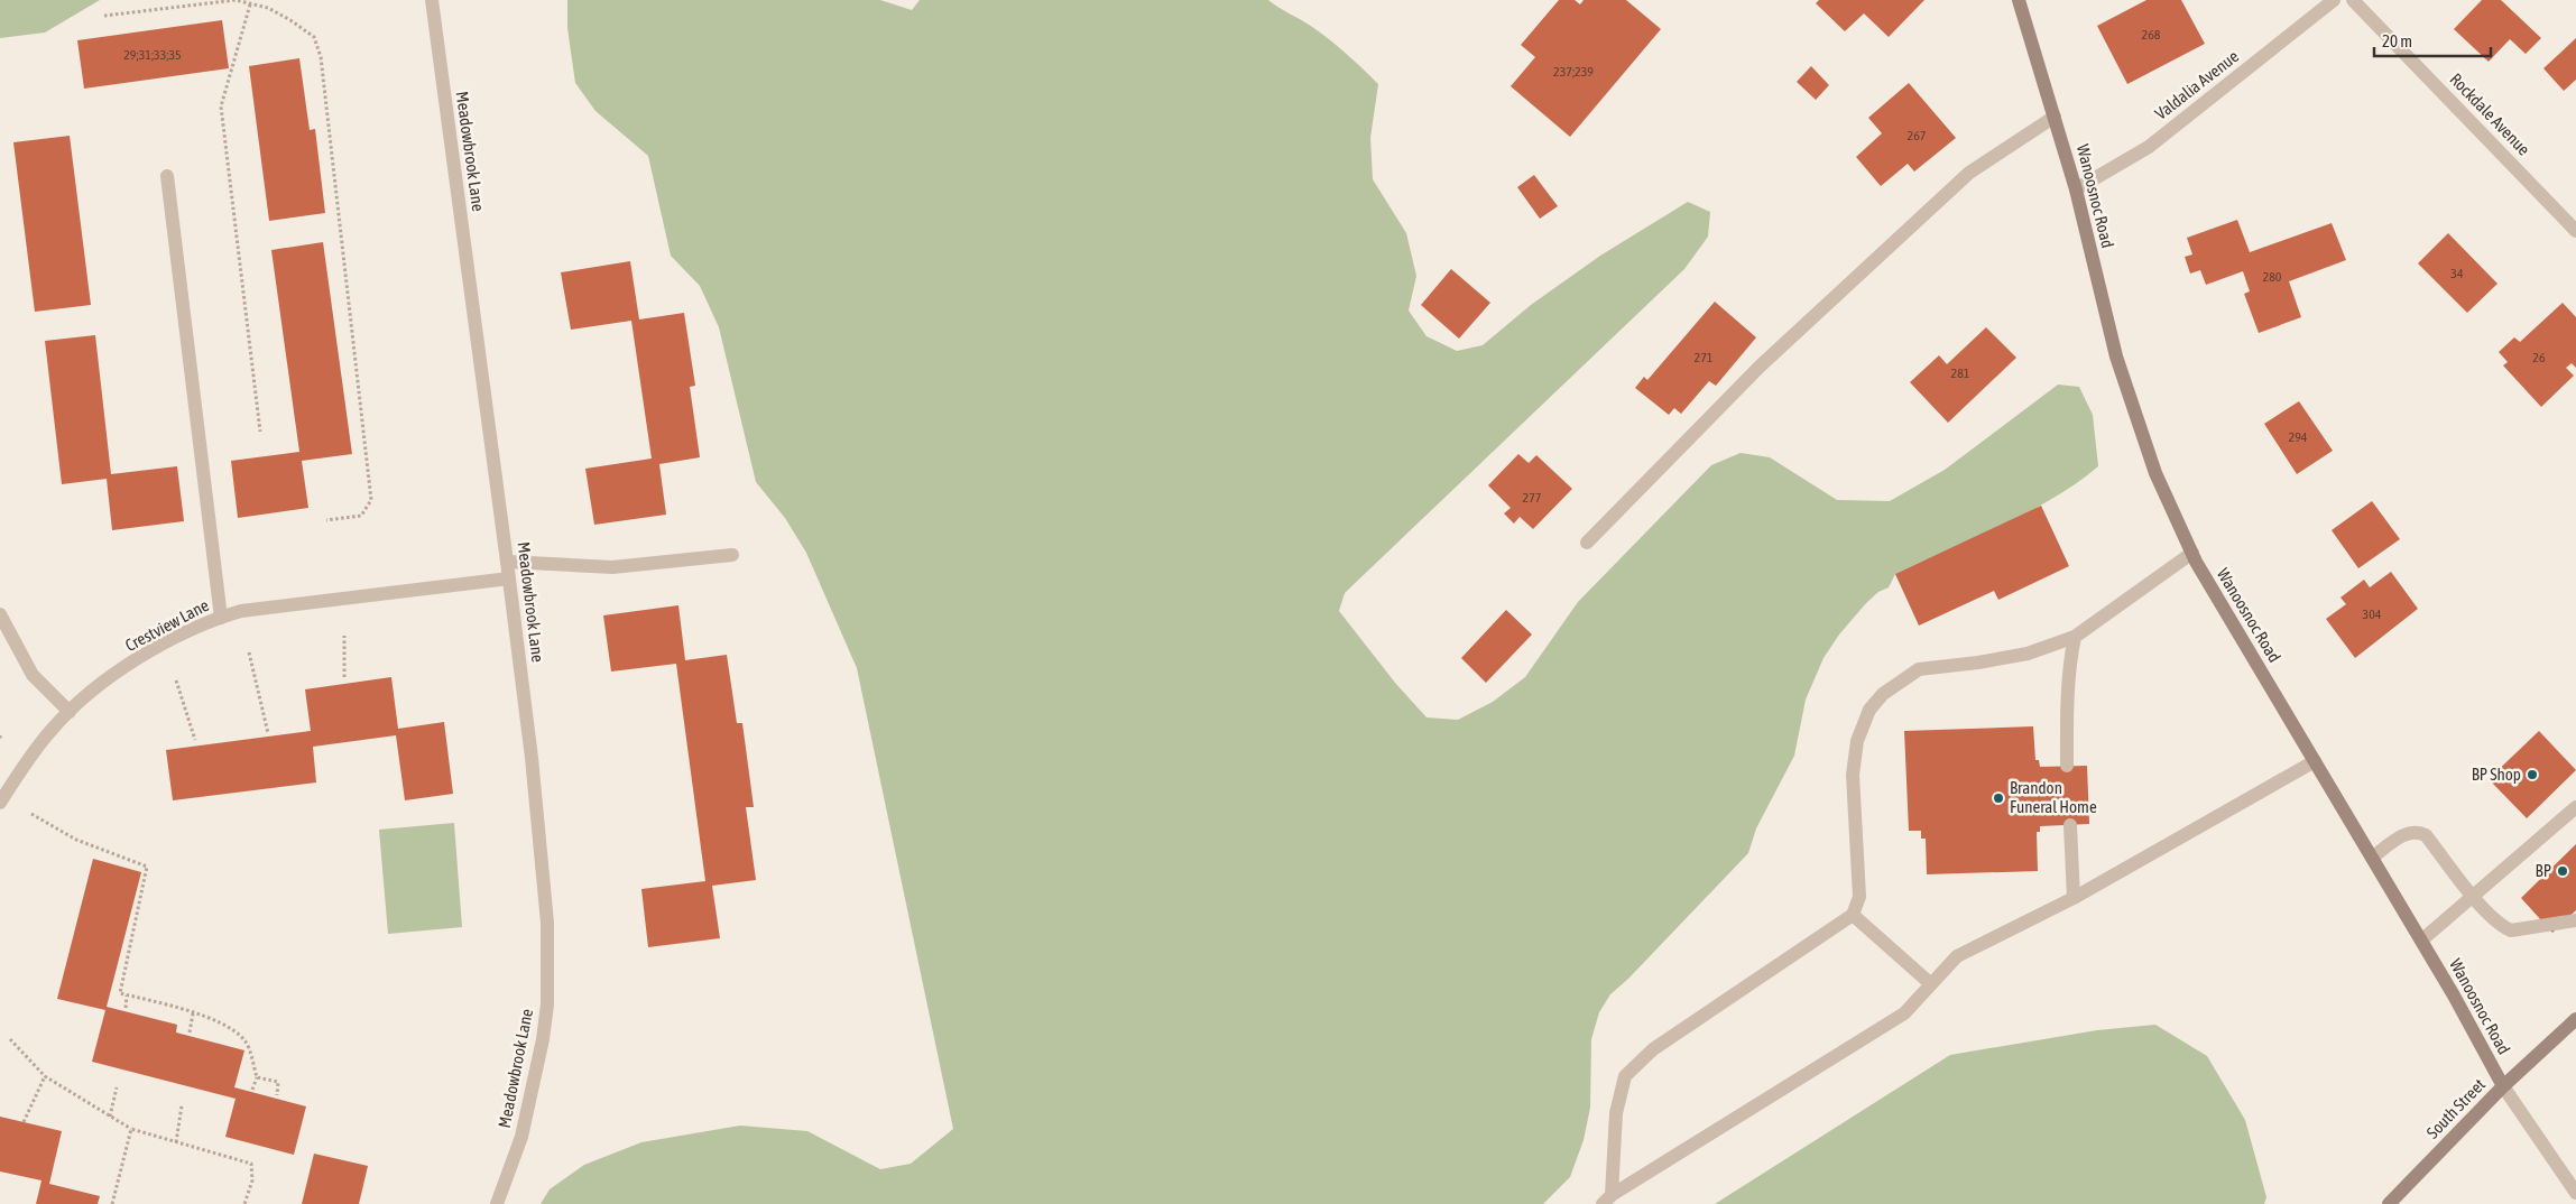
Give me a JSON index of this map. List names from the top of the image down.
{
  "streets": {
    "main road": ["Wanoosnoc Road", "South Street"],
    "street": [
      "Valdalia Avenue",
      "Rockdale Avenue",
      "Meadowbrook Lane",
      "Crestview Lane"
    ]
  },
  "crossings": [
    ["Valdalia Avenue", "Wanoosnoc Road"],
    ["Meadowbrook Lane", "Crestview Lane"],
    ["Wanoosnoc Road", "South Street"]
  ],
  "places": ["BP Shop", "Brandon Funeral Home", "BP"],
  "house_numbers": [
    "268",
    "29;31;33;35",
    "237;239",
    "267",
    "34",
    "280",
    "271",
    "26",
    "281",
    "294",
    "277",
    "304"
  ],
  "scale_bar": "20 m"
}
